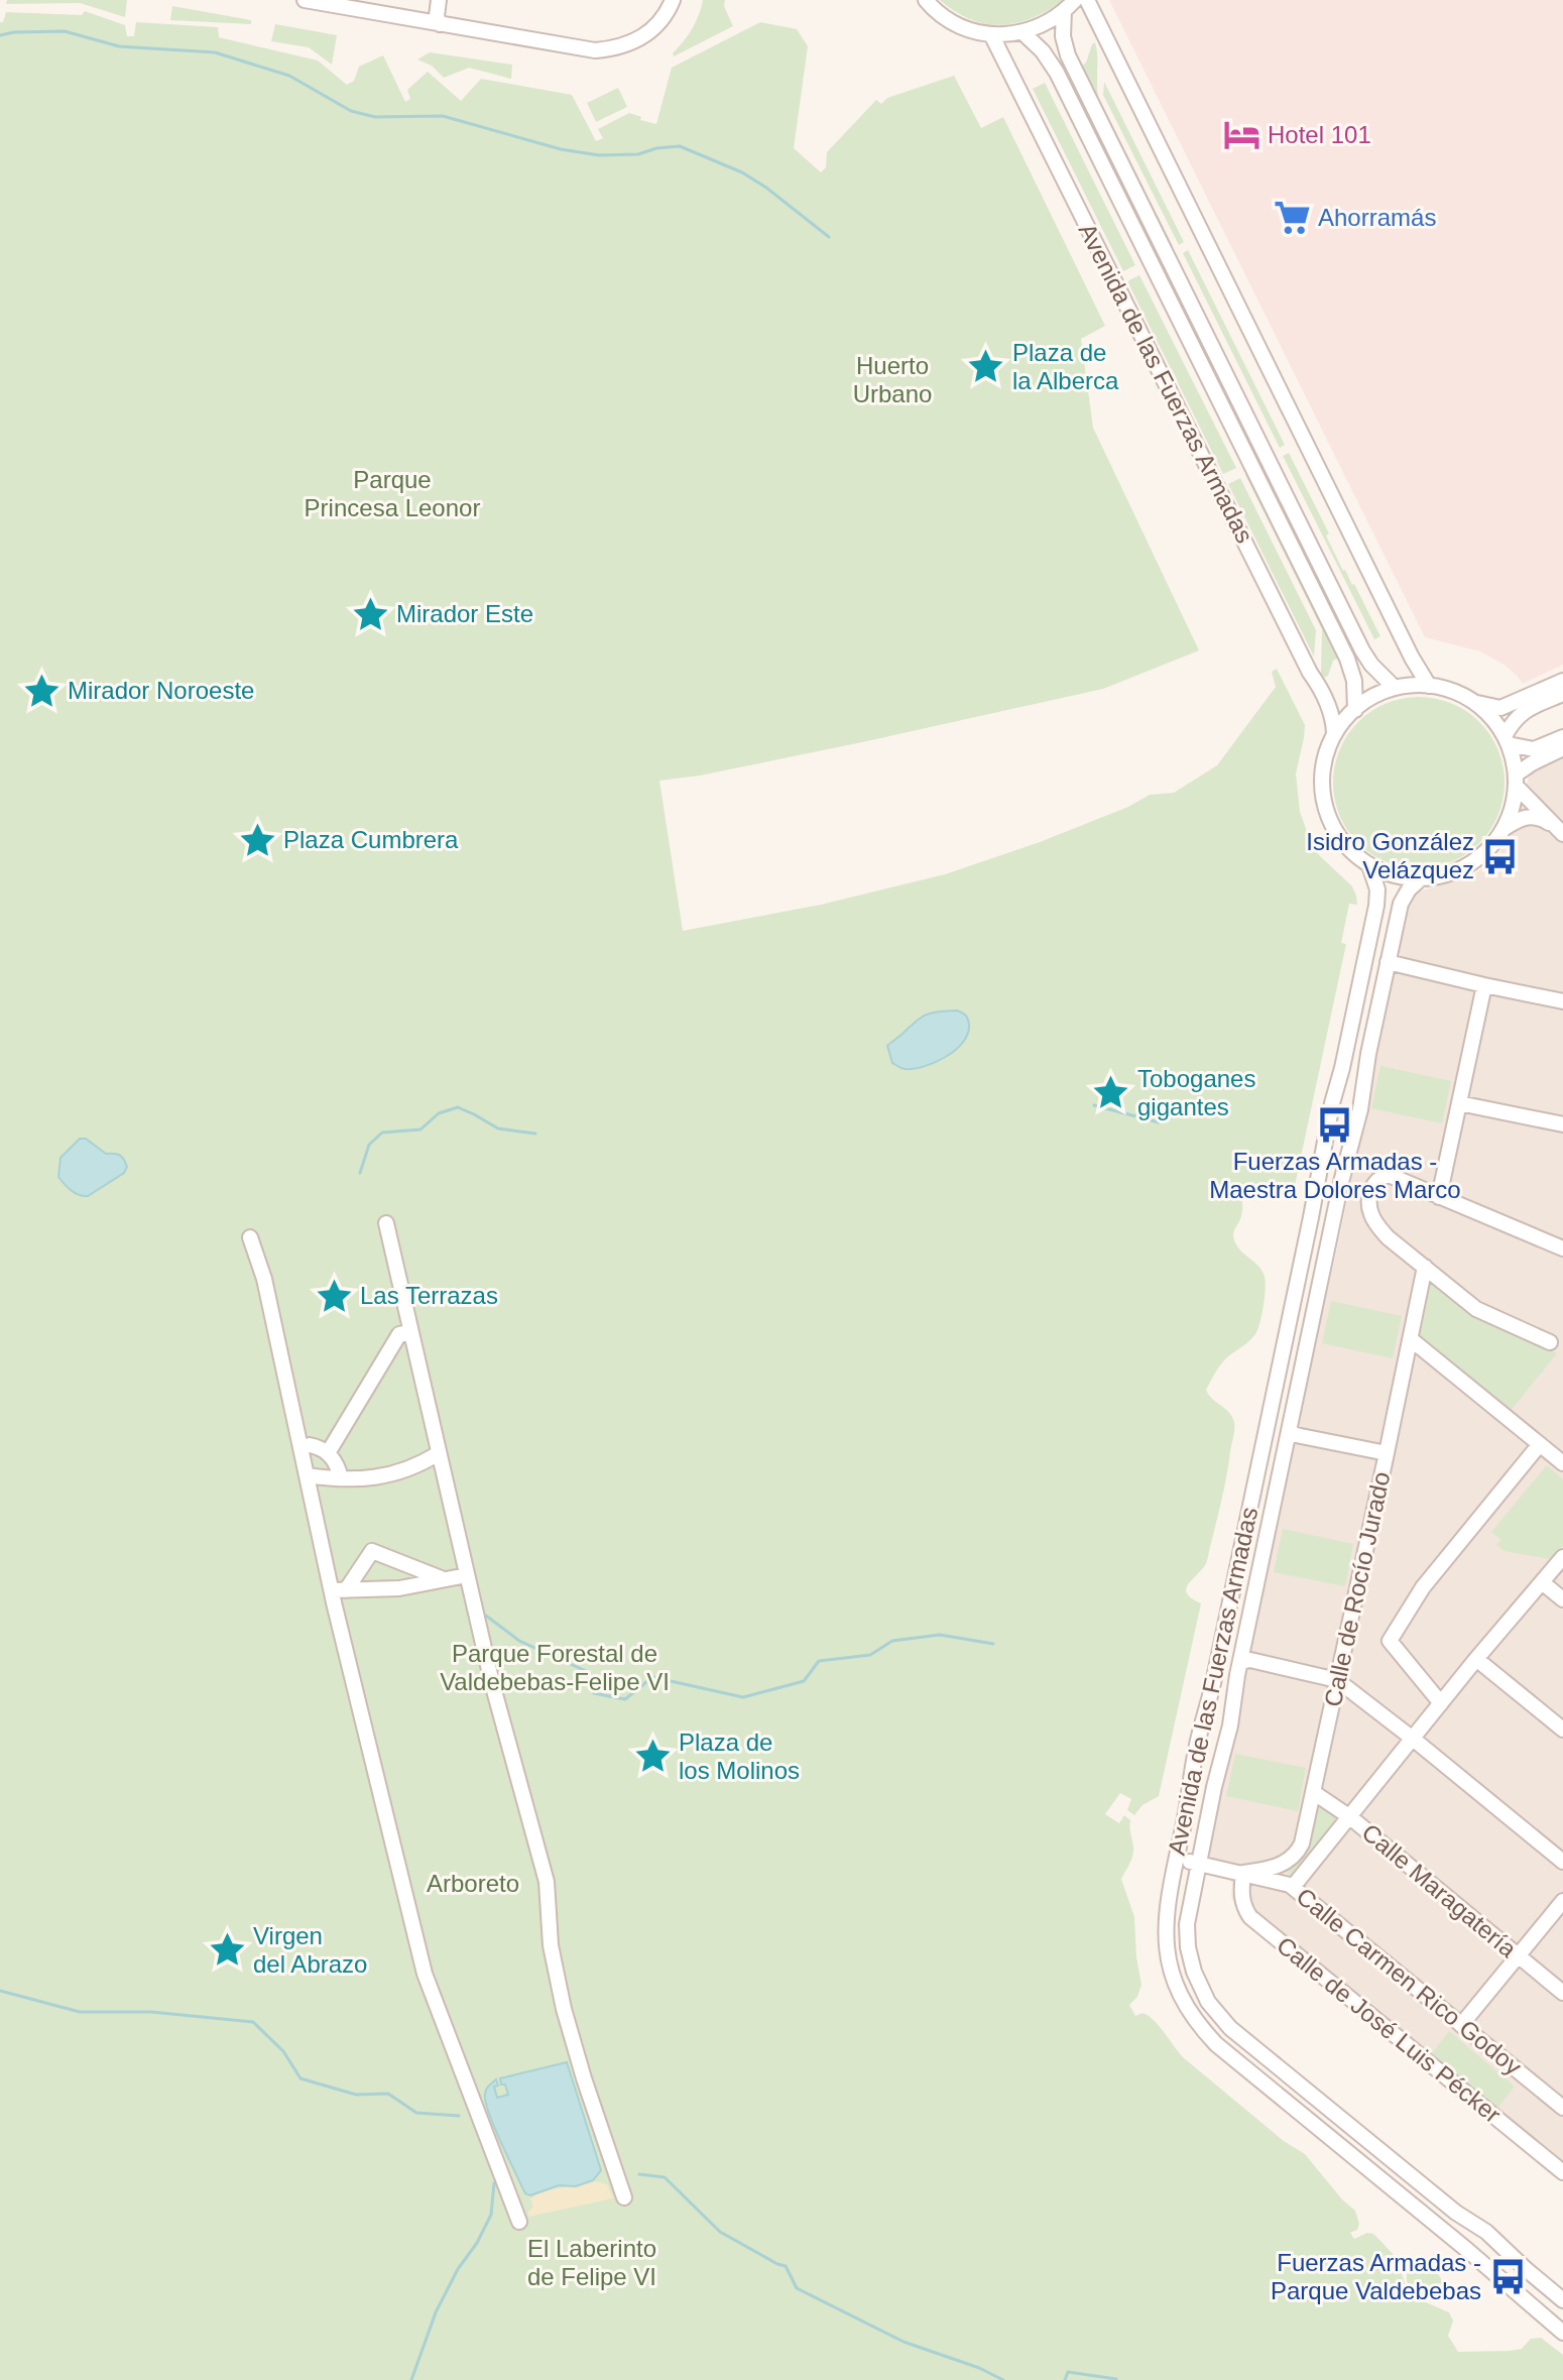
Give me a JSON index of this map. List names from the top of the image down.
{
  "streets": {
    "street": [
      "Avenida de las Fuerzas Armadas",
      "Calle de Rocío Jurado",
      "Calle Maragatería",
      "Calle Carmen Rico Godoy",
      "Calle de José Luis Pécker"
    ]
  },
  "crossings": [
    ["Avenida de las Fuerzas Armadas", "Calle Carmen Rico Godoy"],
    ["Calle de Rocío Jurado", "Calle Maragatería"],
    ["Calle de Rocío Jurado", "Calle Carmen Rico Godoy"],
    ["Calle de Rocío Jurado", "Calle de José Luis Pécker"],
    ["Calle Carmen Rico Godoy", "Calle de José Luis Pécker"]
  ],
  "parks": [
    "Huerto Urbano",
    "Parque Princesa Leonor",
    "Parque Forestal de Valdebebas-Felipe VI",
    "Arboreto",
    "El Laberinto de Felipe VI"
  ],
  "places": {
    "hotel": ["Hotel 101"],
    "supermarket": ["Ahorramás"],
    "place": [
      "Plaza de la Alberca",
      "Mirador Este",
      "Mirador Noroeste",
      "Plaza Cumbrera",
      "Toboganes gigantes",
      "Las Terrazas",
      "Plaza de los Molinos",
      "Virgen del Abrazo"
    ],
    "bus stop": ["Isidro González Velázquez", "Fuerzas Armadas - Maestra Dolores Marco", "Fuerzas Armadas - Parque Valdebebas"]
  }
}
